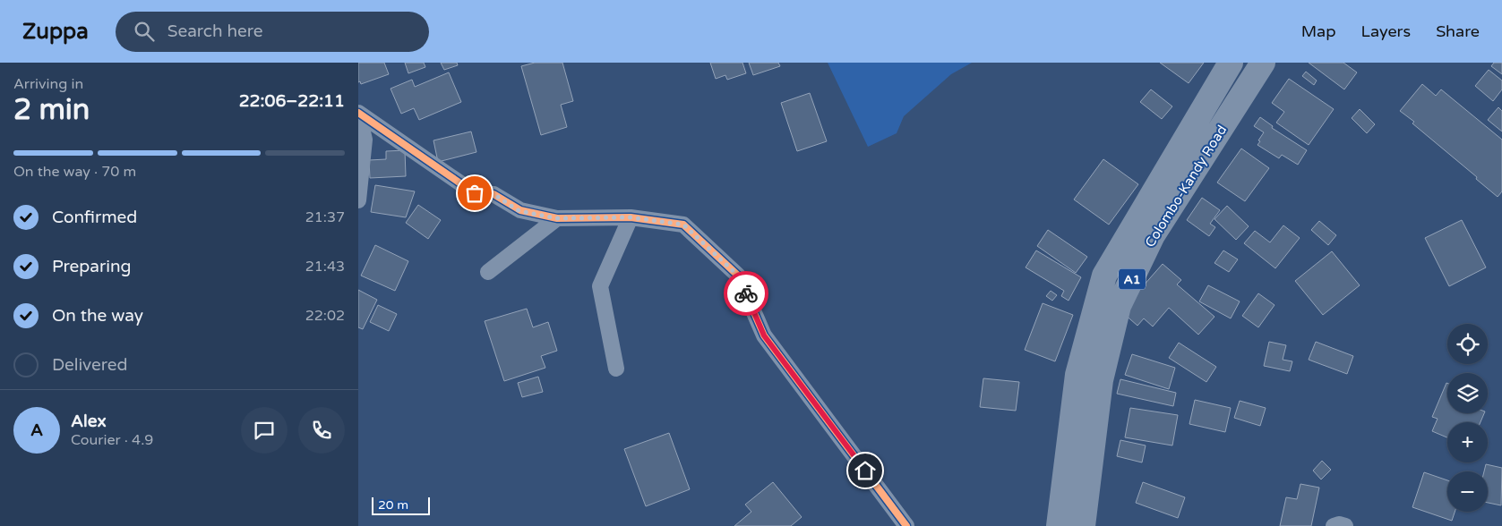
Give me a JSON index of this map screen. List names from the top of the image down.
{
  "streets": {
    "highway": ["Colombo-Kandy Road", "A1"]
  },
  "scale_bar": "20 m",
  "page": {
    "header": "Zuppa",
    "search": "Search here",
    "nav": ["Map", "Layers", "Share"],
    "heading": ["2 min", "Arriving in", "22:06–22:11"],
    "panel": ["Alex", "Courier · 4.9"],
    "bar": "On the way · 70 m",
    "list": [
      ["Confirmed", "21:37"],
      ["Preparing", "21:43"],
      ["On the way", "22:02"],
      "Delivered"
    ],
    "map_buttons": ["+", "−"],
    "round": "A",
    "scale": "20 m"
  }
}
